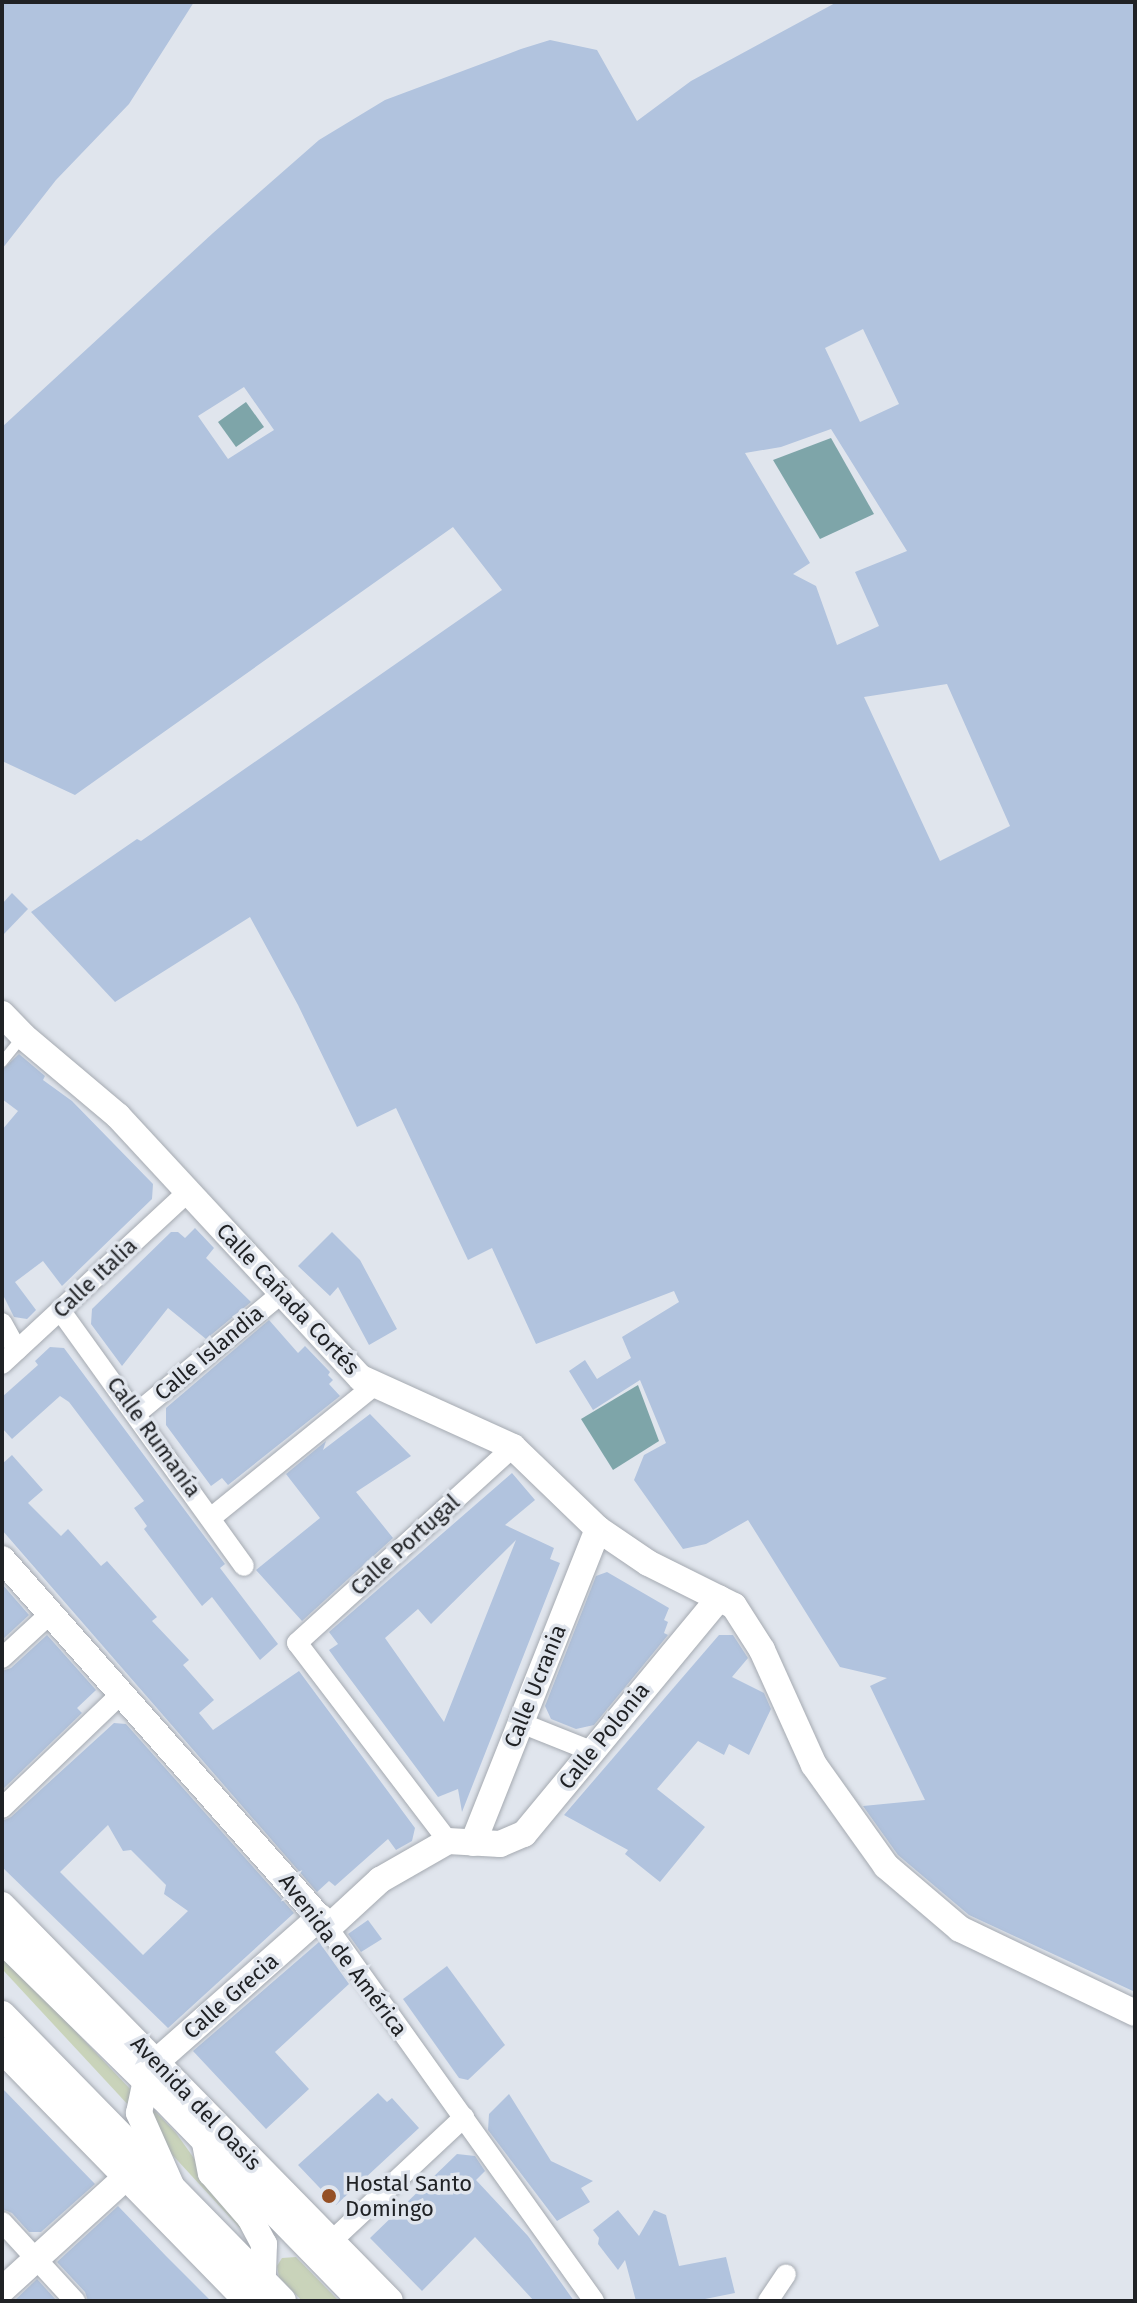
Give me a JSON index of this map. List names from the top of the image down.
{
  "streets": {
    "main road": ["Avenida del Oasis"],
    "street": [
      "Calle Italia",
      "Calle Cañada Cortés",
      "Calle Islandia",
      "Calle Rumanía",
      "Calle Portugal",
      "Calle Ucrania",
      "Calle Polonia",
      "Avenida de América",
      "Calle Grecia"
    ]
  },
  "crossings": [
    ["Calle Italia", "Calle Cañada Cortés"],
    ["Calle Italia", "Calle Rumanía"],
    ["Calle Cañada Cortés", "Calle Islandia"],
    ["Calle Cañada Cortés", "Calle Portugal"],
    ["Calle Cañada Cortés", "Calle Ucrania"],
    ["Calle Cañada Cortés", "Calle Polonia"],
    ["Calle Islandia", "Calle Rumanía"],
    ["Calle Portugal", "Calle Ucrania"],
    ["Calle Portugal", "Calle Polonia"],
    ["Calle Portugal", "Calle Grecia"],
    ["Calle Ucrania", "Calle Polonia"],
    ["Calle Ucrania", "Calle Grecia"],
    ["Calle Polonia", "Calle Grecia"],
    ["Avenida de América", "Calle Grecia"],
    ["Calle Grecia", "Avenida del Oasis"]
  ],
  "places": ["Hostal Santo Domingo"]
}
